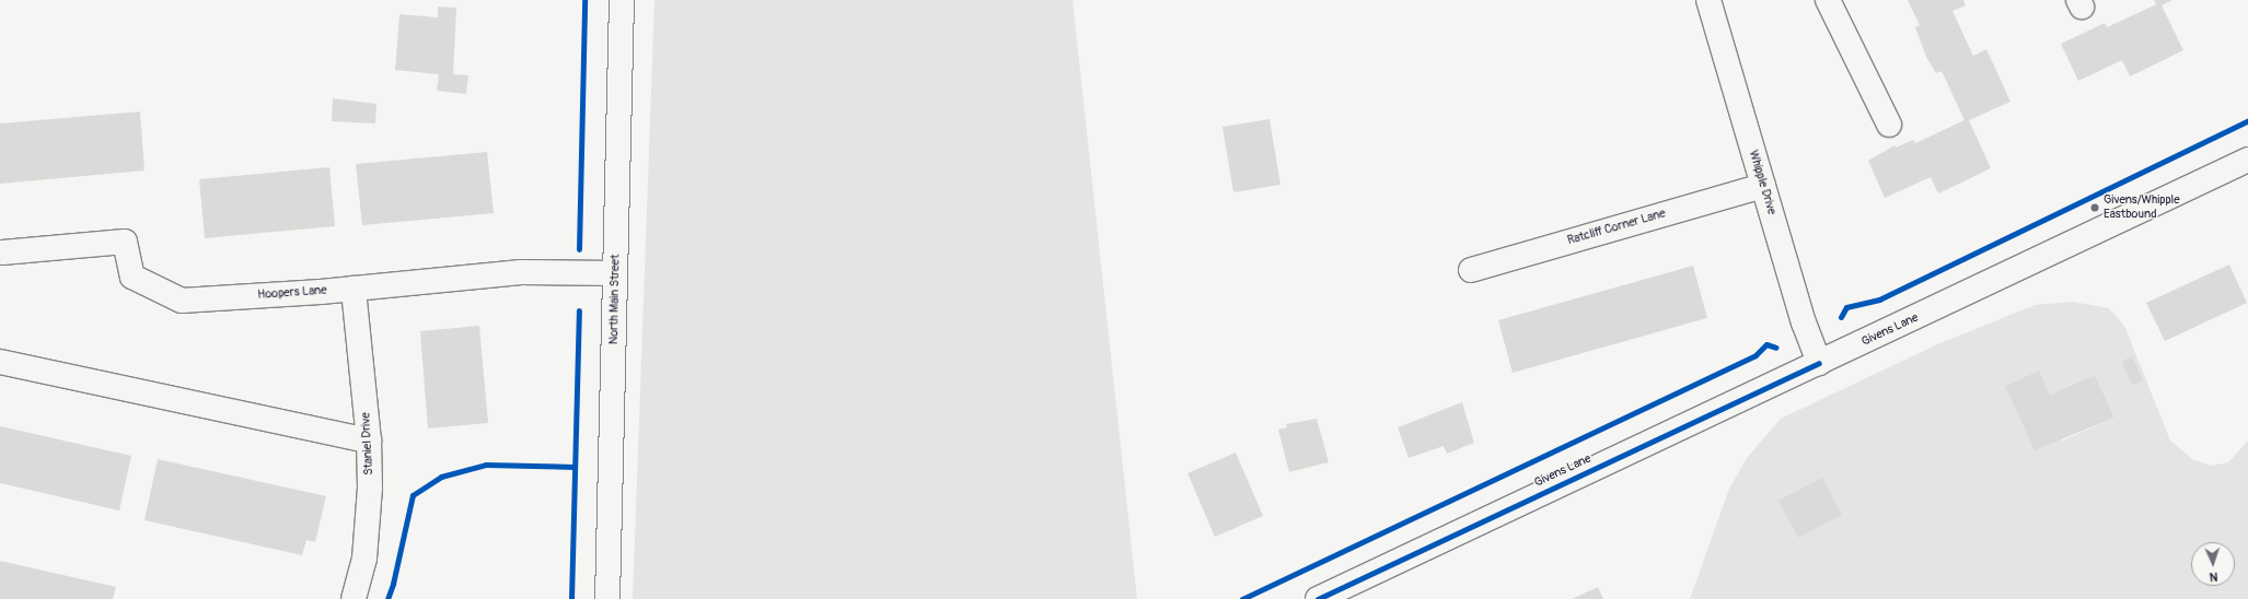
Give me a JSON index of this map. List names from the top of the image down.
{
  "streets": {
    "street": [
      "Whipple Drive",
      "Ratcliff Corner Lane",
      "Hoopers Lane",
      "North Main Street",
      "Givens Lane",
      "Staniel Drive"
    ]
  },
  "crossings": [
    ["Whipple Drive", "Ratcliff Corner Lane"],
    ["Whipple Drive", "Givens Lane"],
    ["Hoopers Lane", "North Main Street"],
    ["Hoopers Lane", "Staniel Drive"]
  ],
  "places": ["Givens/Whipple Eastbound"],
  "north": "bottom"
}
